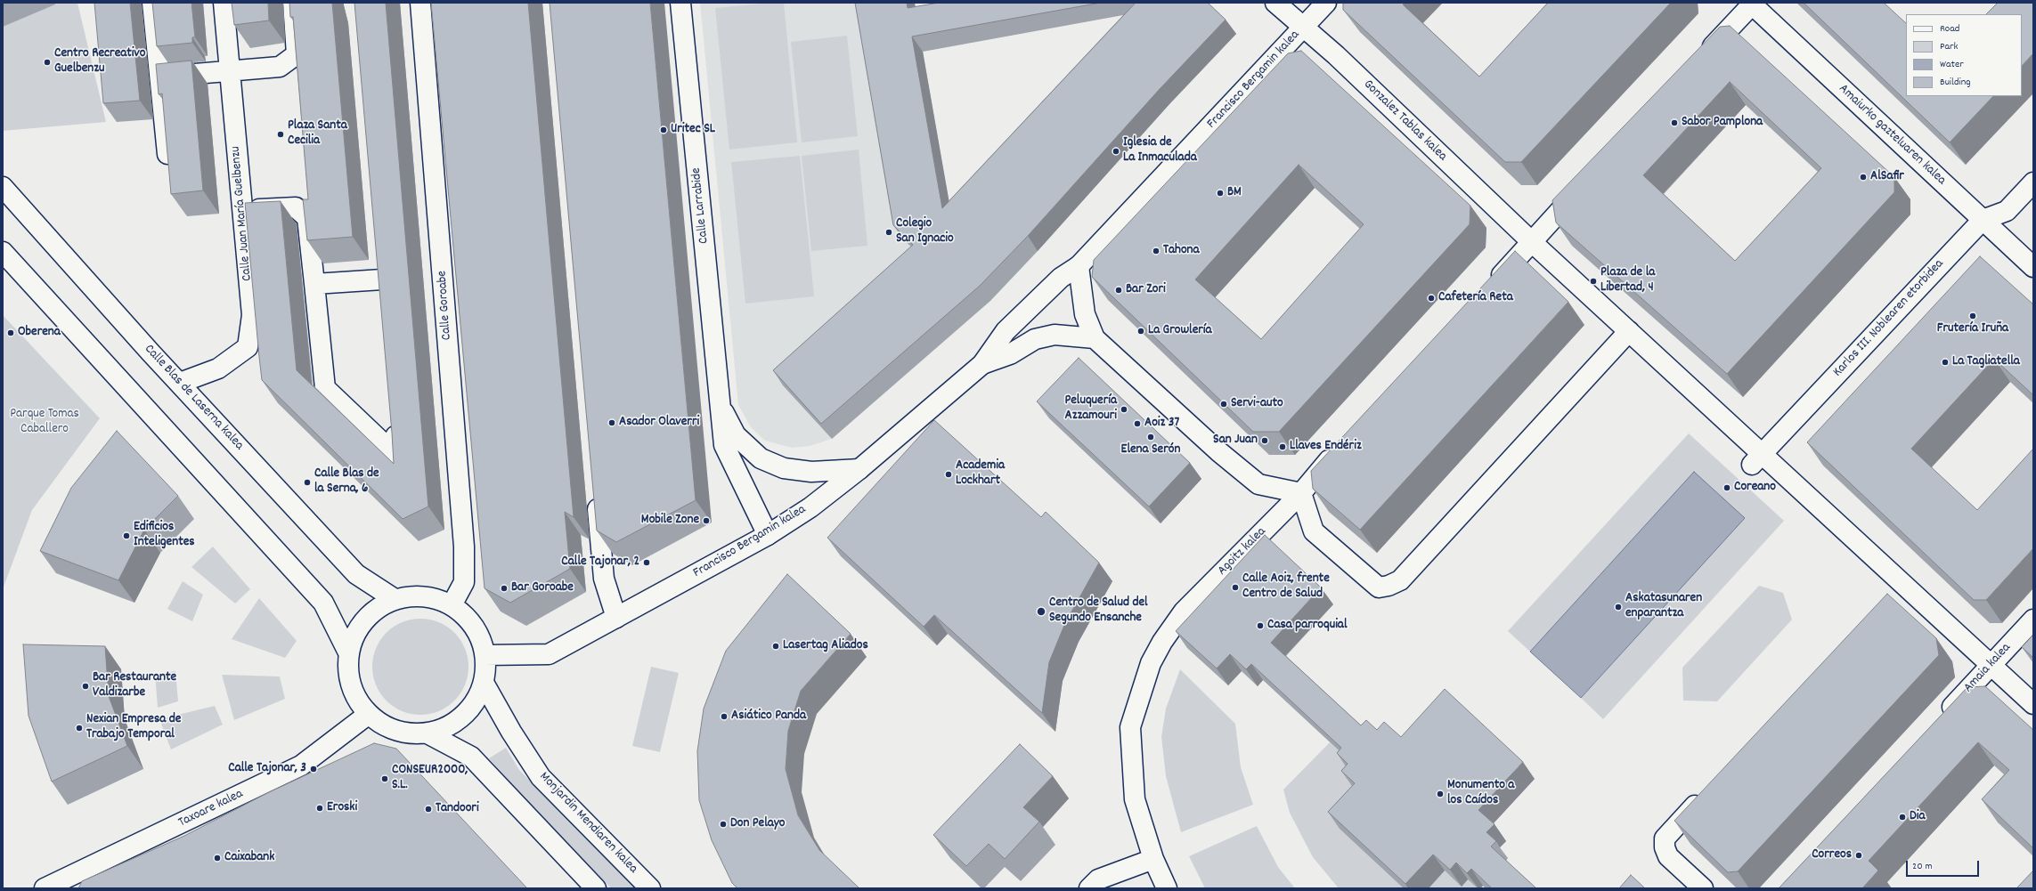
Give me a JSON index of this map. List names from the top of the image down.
{
  "streets": {
    "street": [
      "Francisco Bergamin kalea",
      "Gonzalez Tablas kalea",
      "Amaiurko gazteluaren kalea",
      "Calle Larrabide",
      "Calle Juan María Guelbenzu",
      "Calle Goroabe",
      "Karlos III. Noblearen etorbidea",
      "Calle Blas de Laserna kalea",
      "Agoitz kalea",
      "Amaia kalea",
      "Taxoare kalea",
      "Monjardin Mendiaren kalea"
    ]
  },
  "crossings": [
    ["Francisco Bergamin kalea", "Gonzalez Tablas kalea"],
    ["Francisco Bergamin kalea", "Calle Larrabide"],
    ["Amaiurko gazteluaren kalea", "Karlos III. Noblearen etorbidea"],
    ["Calle Juan María Guelbenzu", "Calle Blas de Laserna kalea"]
  ],
  "parks": ["Parque Tomas Caballero"],
  "places": [
    "Centro Recreativo Guelbenzu",
    "Sabor Pamplona",
    "Uritec SL",
    "Plaza Santa Cecilia",
    "Iglesia de La Inmaculada",
    "AlSafir",
    "BM",
    "Colegio San Ignacio",
    "Tahona",
    "Plaza de la Libertad, 4",
    "Bar Zori",
    "Cafetería Reta",
    "Frutería Iruña",
    "La Growlería",
    "Oberena",
    "La Tagliatella",
    "Servi-auto",
    "Peluquería Azzamouri",
    "Asador Olaverri",
    "Aoiz 37",
    "Elena Serón",
    "San Juan",
    "Llaves Endériz",
    "Academia Lockhart",
    "Calle Blas de la Serna, 6",
    "Coreano",
    "Mobile Zone",
    "Edificios Inteligentes",
    "Calle Tajonar, 2",
    "Calle Aoiz, frente Centro de Salud",
    "Bar Goroabe",
    "Askatasunaren enparantza",
    "Centro de Salud del Segundo Ensanche",
    "Casa parroquial",
    "Lasertag Aliados",
    "Bar Restaurante Valdizarbe",
    "Asiático Panda",
    "Nexian Empresa de Trabajo Temporal",
    "Calle Tajonar, 3",
    "CONSEUR2000, S.L.",
    "Monumento a los Caídos",
    "Eroski",
    "Tandoori",
    "Dia",
    "Don Pelayo",
    "Correos",
    "Caixabank"
  ],
  "legend": [
    "Road",
    "Park",
    "Water",
    "Building"
  ],
  "scale_bar": "20 m"
}
